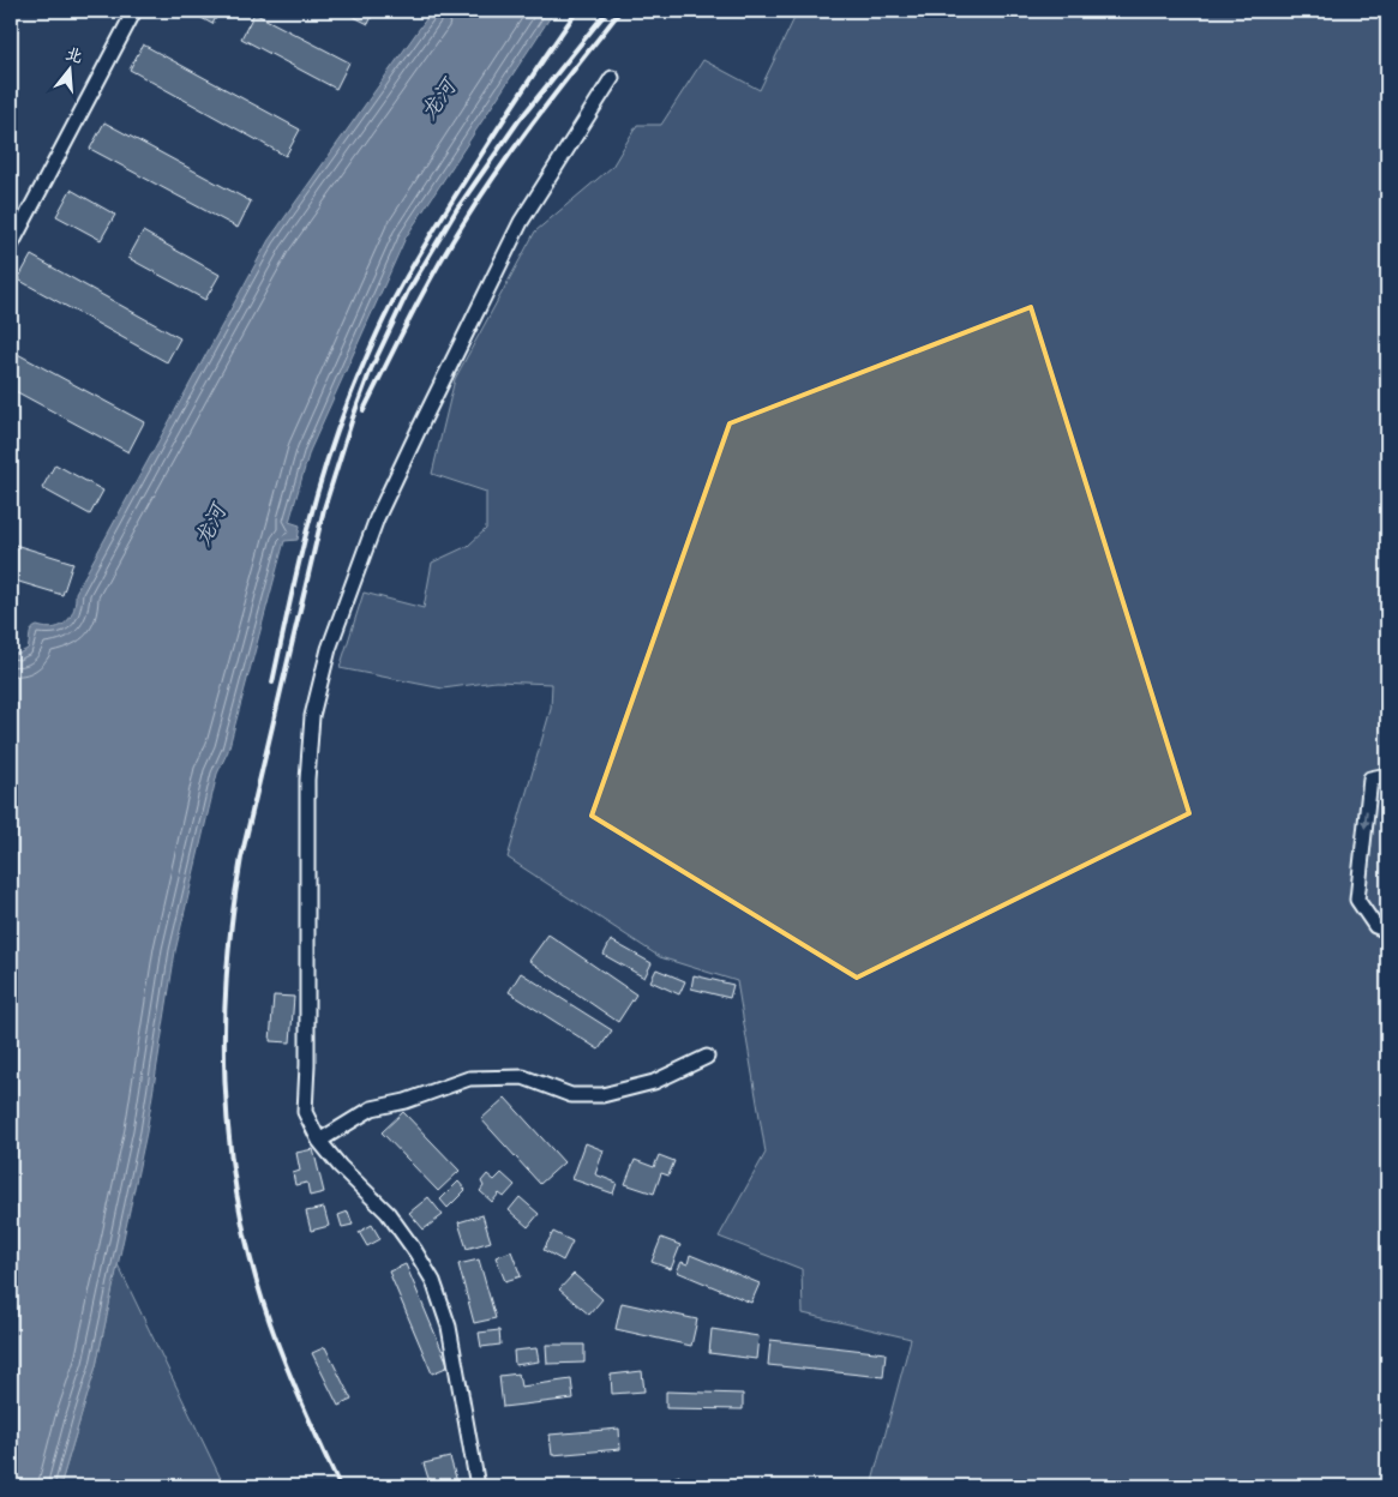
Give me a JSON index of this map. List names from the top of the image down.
{
  "water": ["龙河"],
  "north": "top"
}
